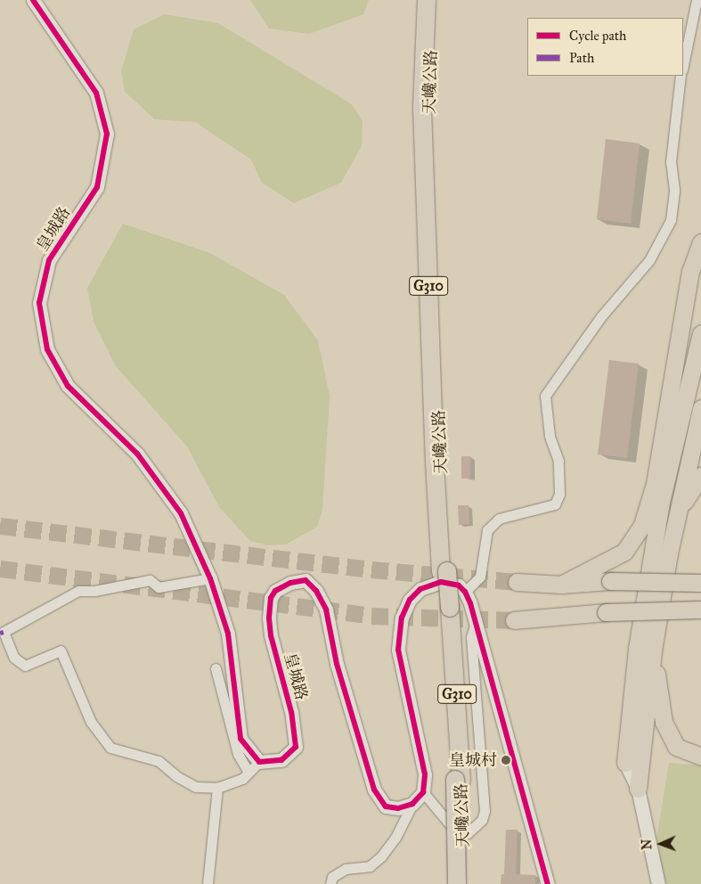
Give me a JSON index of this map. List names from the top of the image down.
{
  "streets": {
    "highway": ["天巉公路", "G310"],
    "street": ["皇城路"]
  },
  "places": ["皇城村"],
  "legend": ["Cycle path", "Path"],
  "north": "left"
}
